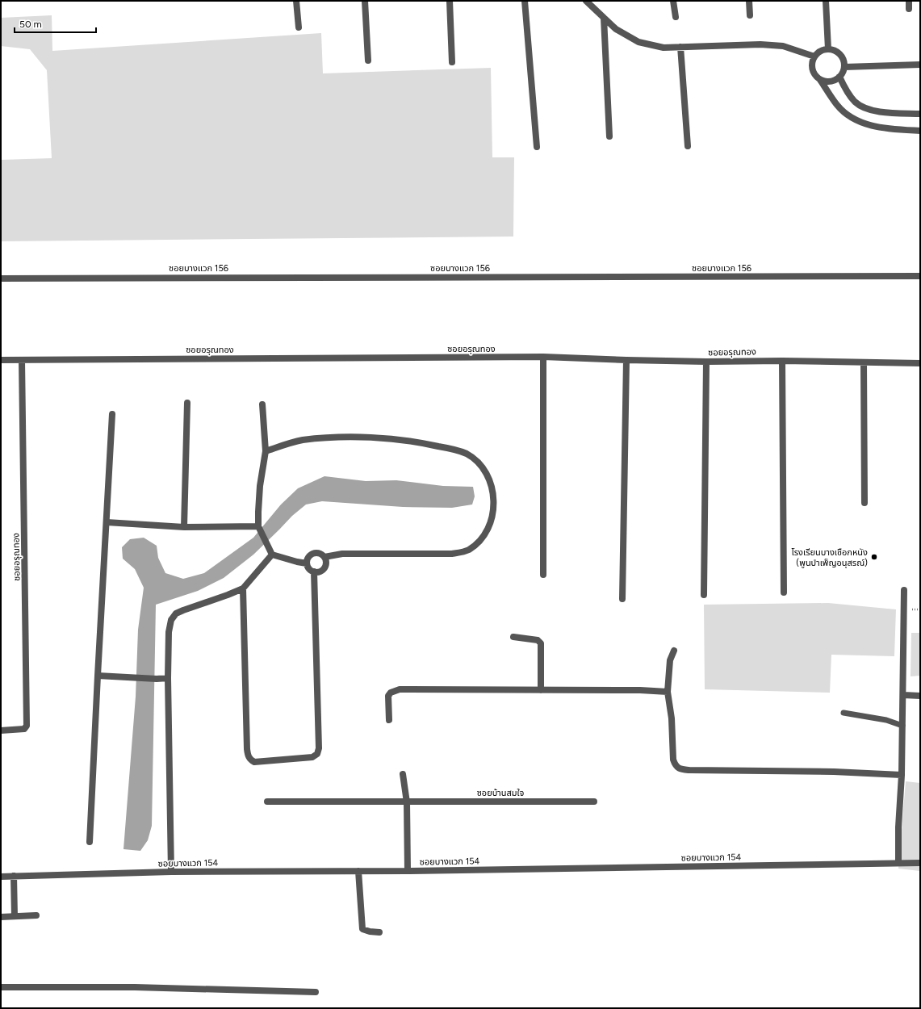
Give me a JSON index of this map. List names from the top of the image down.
{
  "streets": {
    "street": [
      "ซอยบางแวก 156",
      "ซอยอรุณทอง",
      "ซอยบ้านสมใจ",
      "ซอยบางแวก 154"
    ]
  },
  "places": ["โรงเรียนบางเชือกหนัง (พูนบำเพ็ญอนุสรณ์)"],
  "scale_bar": "50 m"
}
